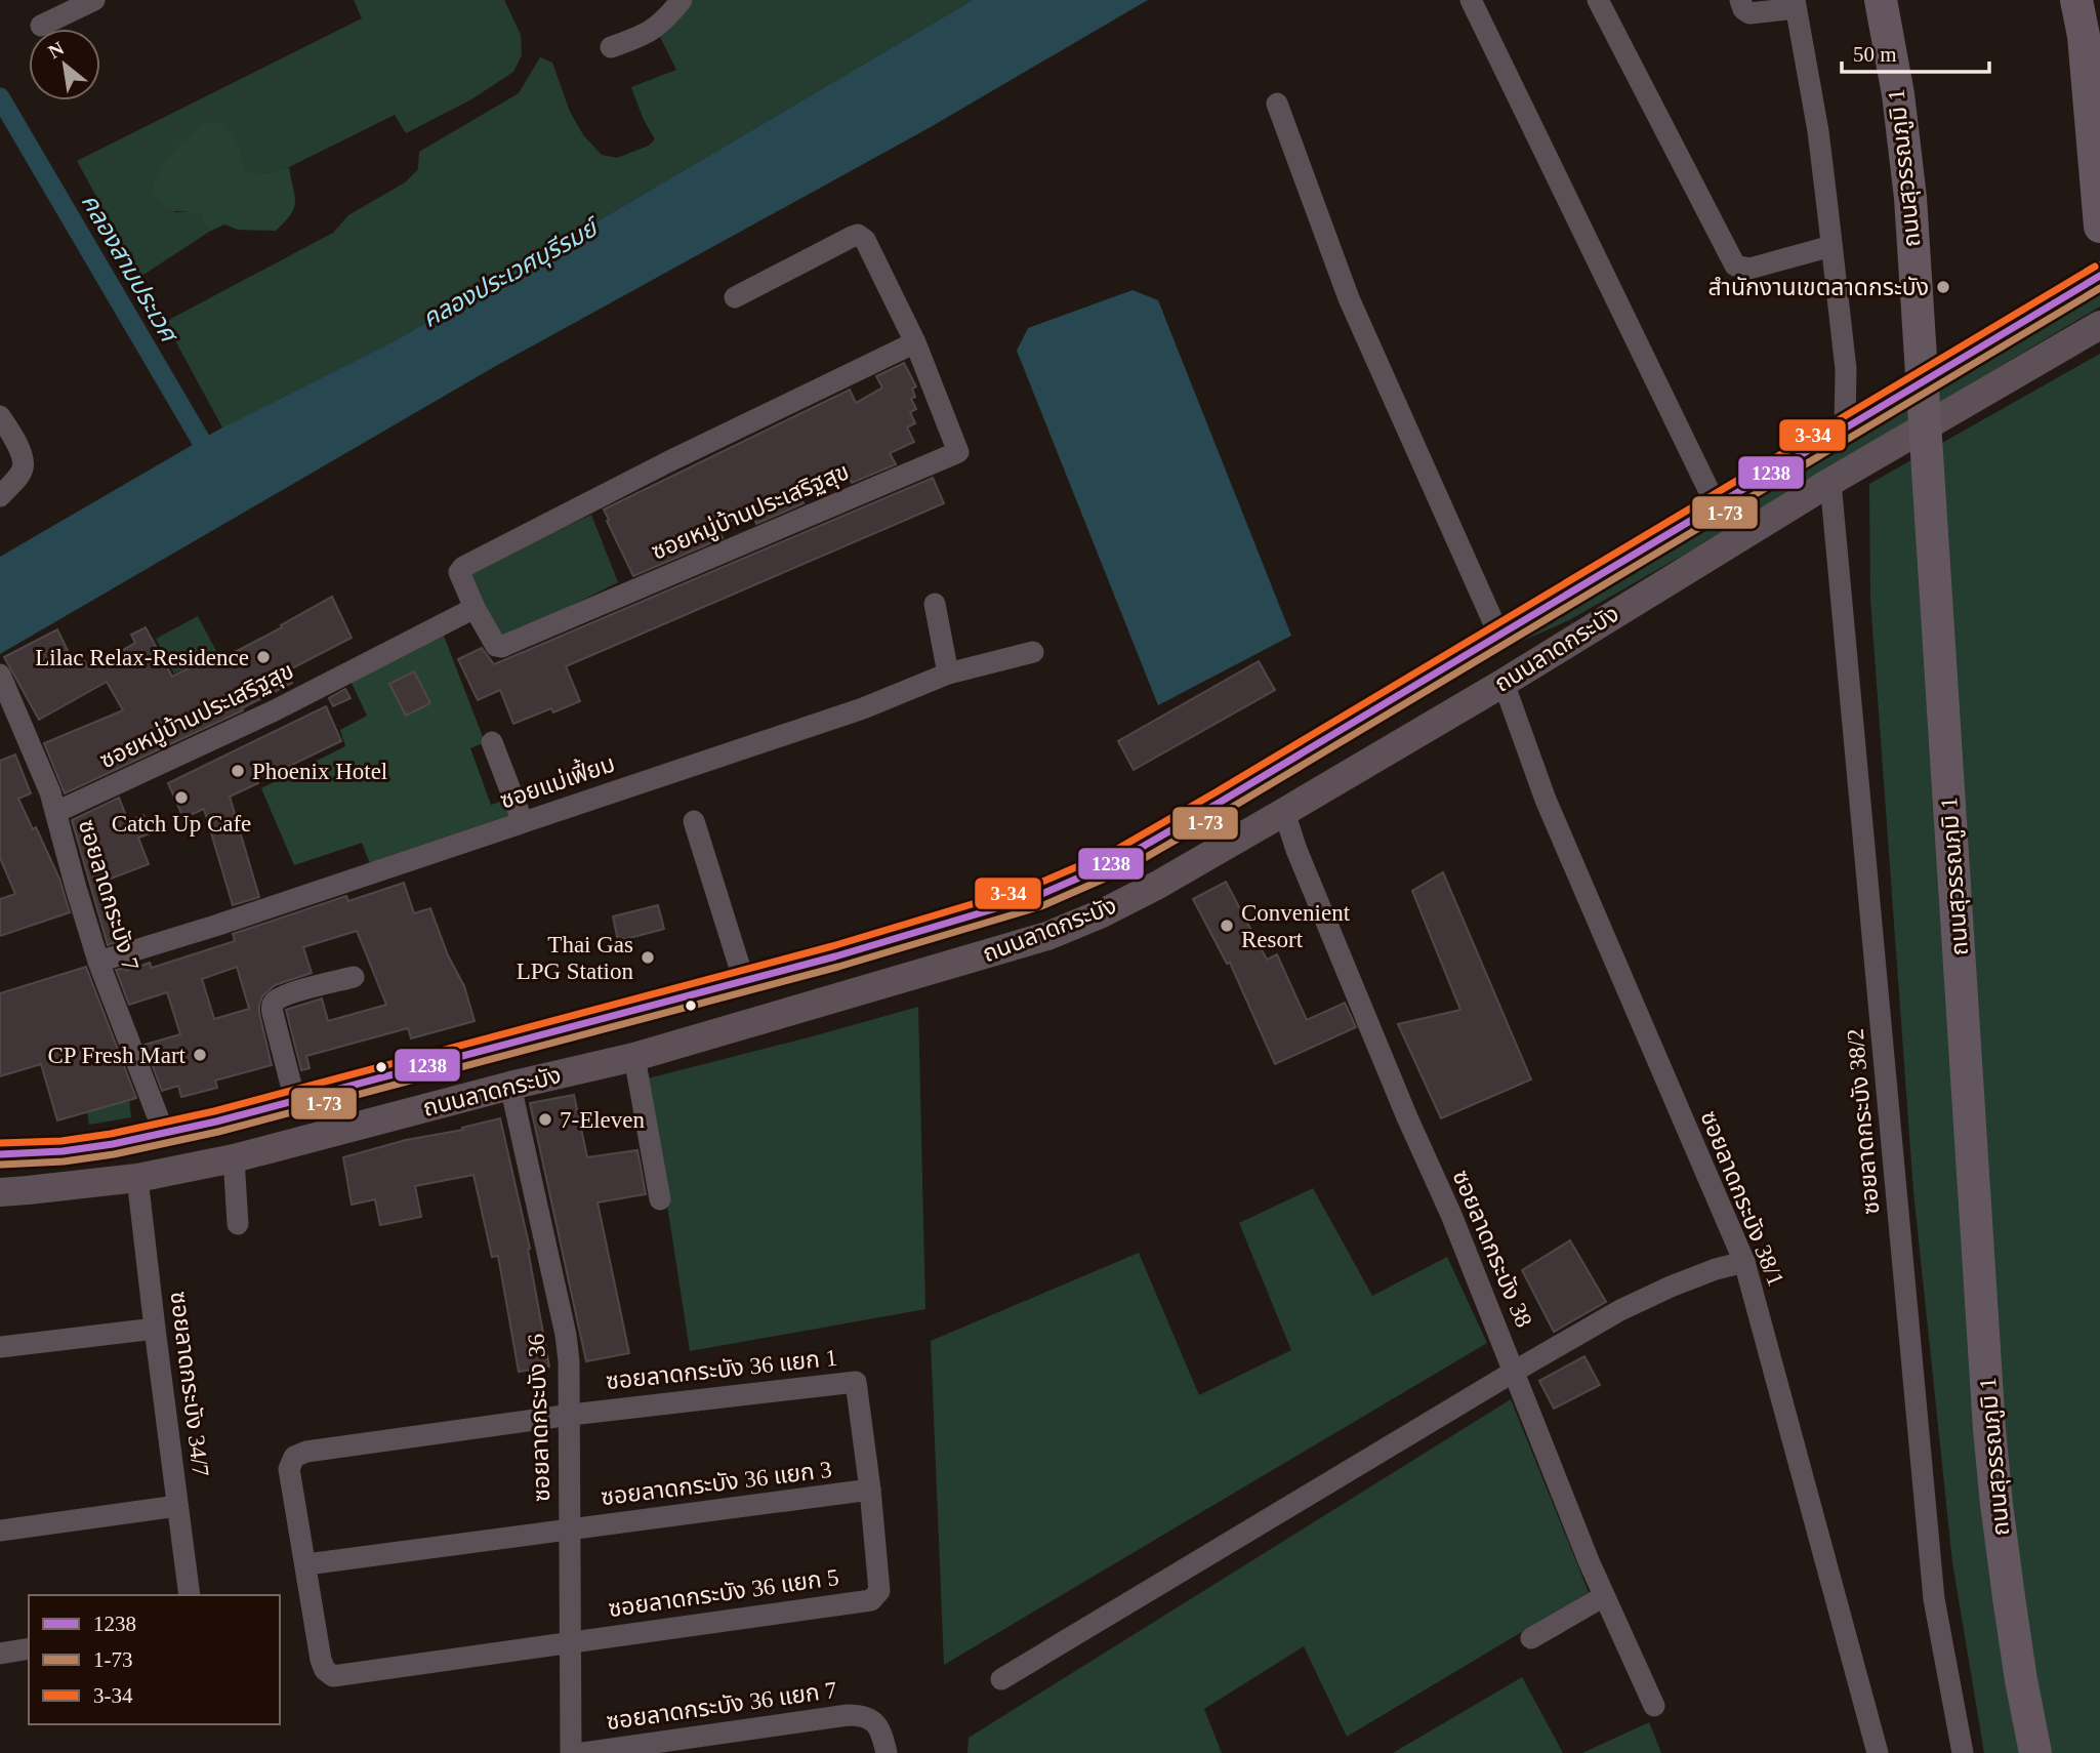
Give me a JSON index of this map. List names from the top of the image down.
{
  "streets": {
    "highway": ["ถนนสุวรรณภูมิ 1"],
    "main road": ["ถนนลาดกระบัง"],
    "street": [
      "ซอยหมู่บ้านประเสริฐสุข",
      "ซอยแม่เฟี้ยม",
      "ซอยลาดกระบัง 7",
      "ซอยลาดกระบัง 38/2",
      "ซอยลาดกระบัง 38/1",
      "ซอยลาดกระบัง 38",
      "ซอยลาดกระบัง 36 แยก 1",
      "ซอยลาดกระบัง 34/7",
      "ซอยลาดกระบัง 36",
      "ซอยลาดกระบัง 36 แยก 3",
      "ซอยลาดกระบัง 36 แยก 5",
      "ซอยลาดกระบัง 36 แยก 7"
    ]
  },
  "crossings": [
    ["ซอยหมู่บ้านประเสริฐสุข", "ซอยลาดกระบัง 7"],
    ["ถนนลาดกระบัง", "ซอยลาดกระบัง 7"],
    ["ถนนลาดกระบัง", "ซอยลาดกระบัง 38/2"],
    ["ถนนลาดกระบัง", "ซอยลาดกระบัง 38/1"],
    ["ถนนลาดกระบัง", "ซอยลาดกระบัง 38"],
    ["ถนนลาดกระบัง", "ซอยลาดกระบัง 34/7"],
    ["ถนนลาดกระบัง", "ซอยลาดกระบัง 36"],
    ["ซอยแม่เฟี้ยม", "ซอยลาดกระบัง 7"],
    ["ซอยลาดกระบัง 36 แยก 1", "ซอยลาดกระบัง 36"],
    ["ซอยลาดกระบัง 36 แยก 1", "ซอยลาดกระบัง 36 แยก 3"],
    ["ซอยลาดกระบัง 36 แยก 1", "ซอยลาดกระบัง 36 แยก 5"],
    ["ซอยลาดกระบัง 36", "ซอยลาดกระบัง 36 แยก 3"],
    ["ซอยลาดกระบัง 36", "ซอยลาดกระบัง 36 แยก 5"],
    ["ซอยลาดกระบัง 36 แยก 3", "ซอยลาดกระบัง 36 แยก 5"]
  ],
  "water": ["คลองสามประเวศ", "คลองประเวศบุรีรมย์"],
  "places": [
    "สำนักงานเขตลาดกระบัง",
    "Lilac Relax-Residence",
    "Phoenix Hotel",
    "Catch Up Cafe",
    "Convenient Resort",
    "Thai Gas LPG Station",
    "CP Fresh Mart",
    "7-Eleven"
  ],
  "lines": ["transit line 3-34", "transit line 1238", "transit line 1-73"],
  "legend": ["1238", "1-73", "3-34"],
  "scale_bar": "50 m",
  "north": "top left"
}
